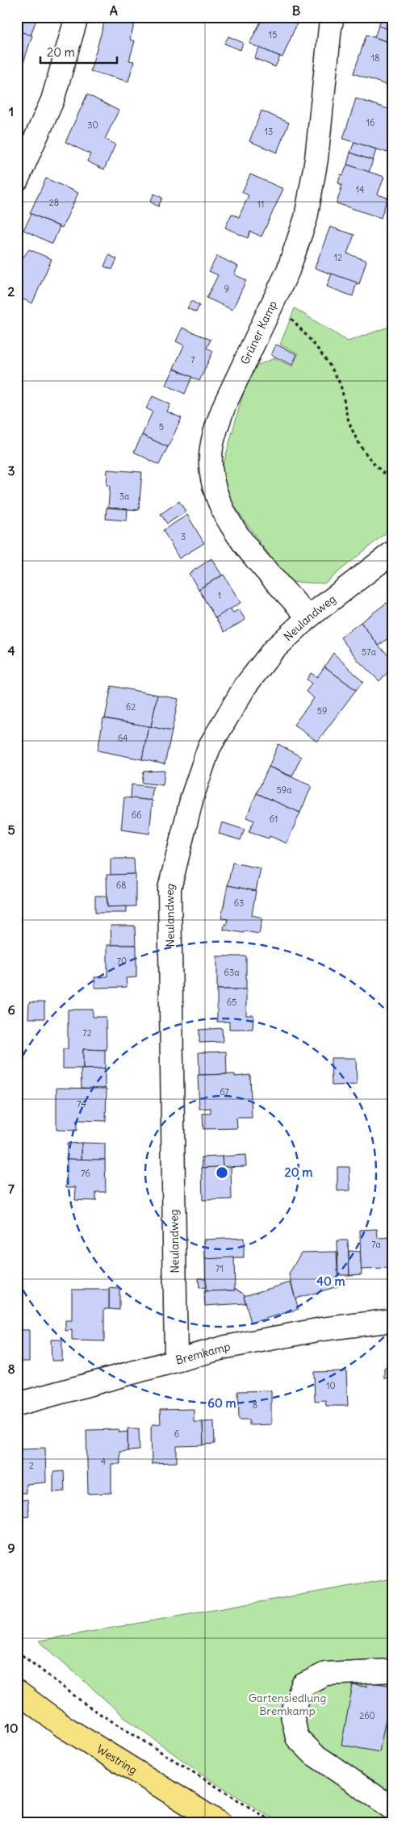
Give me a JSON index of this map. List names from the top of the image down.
{
  "streets": {
    "main road": ["Westring"],
    "street": ["Grüner Kamp", "Neulandweg", "Bremkamp"]
  },
  "crossings": [
    ["Grüner Kamp", "Neulandweg"],
    ["Neulandweg", "Bremkamp"]
  ],
  "parks": ["Gartensiedlung Bremkamp"],
  "house_numbers": [
    "15",
    "18",
    "16",
    "30",
    "13",
    "14",
    "28",
    "11",
    "12",
    "9",
    "7",
    "5",
    "3a",
    "3",
    "1",
    "57a",
    "62",
    "59",
    "64",
    "59a",
    "66",
    "61",
    "68",
    "63",
    "70",
    "63a",
    "65",
    "72",
    "67",
    "74",
    "76",
    "7a",
    "71",
    "10",
    "8",
    "6",
    "4",
    "2",
    "260"
  ],
  "scale_bar": "20 m",
  "grid": {
    "columns": ["A", "B"],
    "rows": [
      "1",
      "2",
      "3",
      "4",
      "5",
      "6",
      "7",
      "8",
      "9",
      "10"
    ]
  },
  "rings": ["20 m", "40 m", "60 m"]
}
